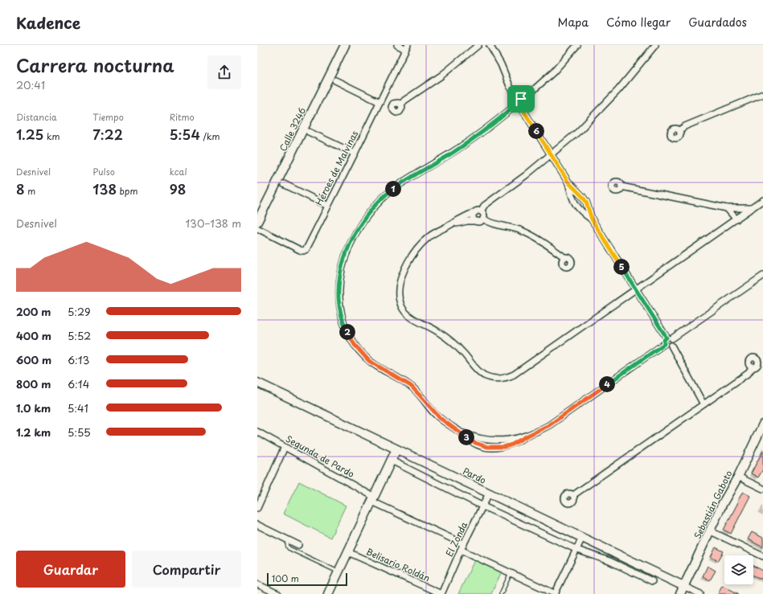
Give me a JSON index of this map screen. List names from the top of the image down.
{
  "streets": {
    "main road": ["Calle 3246", "Pardo", "Sebastián Gaboto"],
    "street": [
      "Héroes de Malvinas",
      "Segunda de Pardo",
      "El Zonda",
      "Belisario Roldán"
    ]
  },
  "crossings": [
    ["Segunda de Pardo", "El Zonda"],
    ["Pardo", "Sebastián Gaboto"],
    ["Pardo", "El Zonda"],
    ["El Zonda", "Belisario Roldán"]
  ],
  "scale_bar": "100 m",
  "page": {
    "header": "Kadence",
    "nav": ["Mapa", "Cómo llegar", "Guardados"],
    "heading": ["Carrera nocturna", "20:41"],
    "stats": [
      ["Distancia", "1.25 km"],
      ["Tiempo", "7:22"],
      ["Ritmo", "5:54 /km"],
      ["Desnivel", "8 m"],
      ["Pulso", "138 bpm"],
      ["kcal", "98"]
    ],
    "pins": [
      "6",
      "1",
      "5",
      "2",
      "4",
      "3"
    ],
    "chart": ["Desnivel", "130–138 m"],
    "list": [
      {
        "name": "200 m",
        "note": "5:29"
      },
      {
        "name": "400 m",
        "note": "5:52"
      },
      {
        "name": "600 m",
        "note": "6:13"
      },
      {
        "name": "800 m",
        "note": "6:14"
      },
      {
        "name": "1.0 km",
        "note": "5:41"
      },
      {
        "name": "1.2 km",
        "note": "5:55"
      }
    ],
    "buttons": ["Guardar", "Compartir"],
    "scale": "100 m"
  }
}
